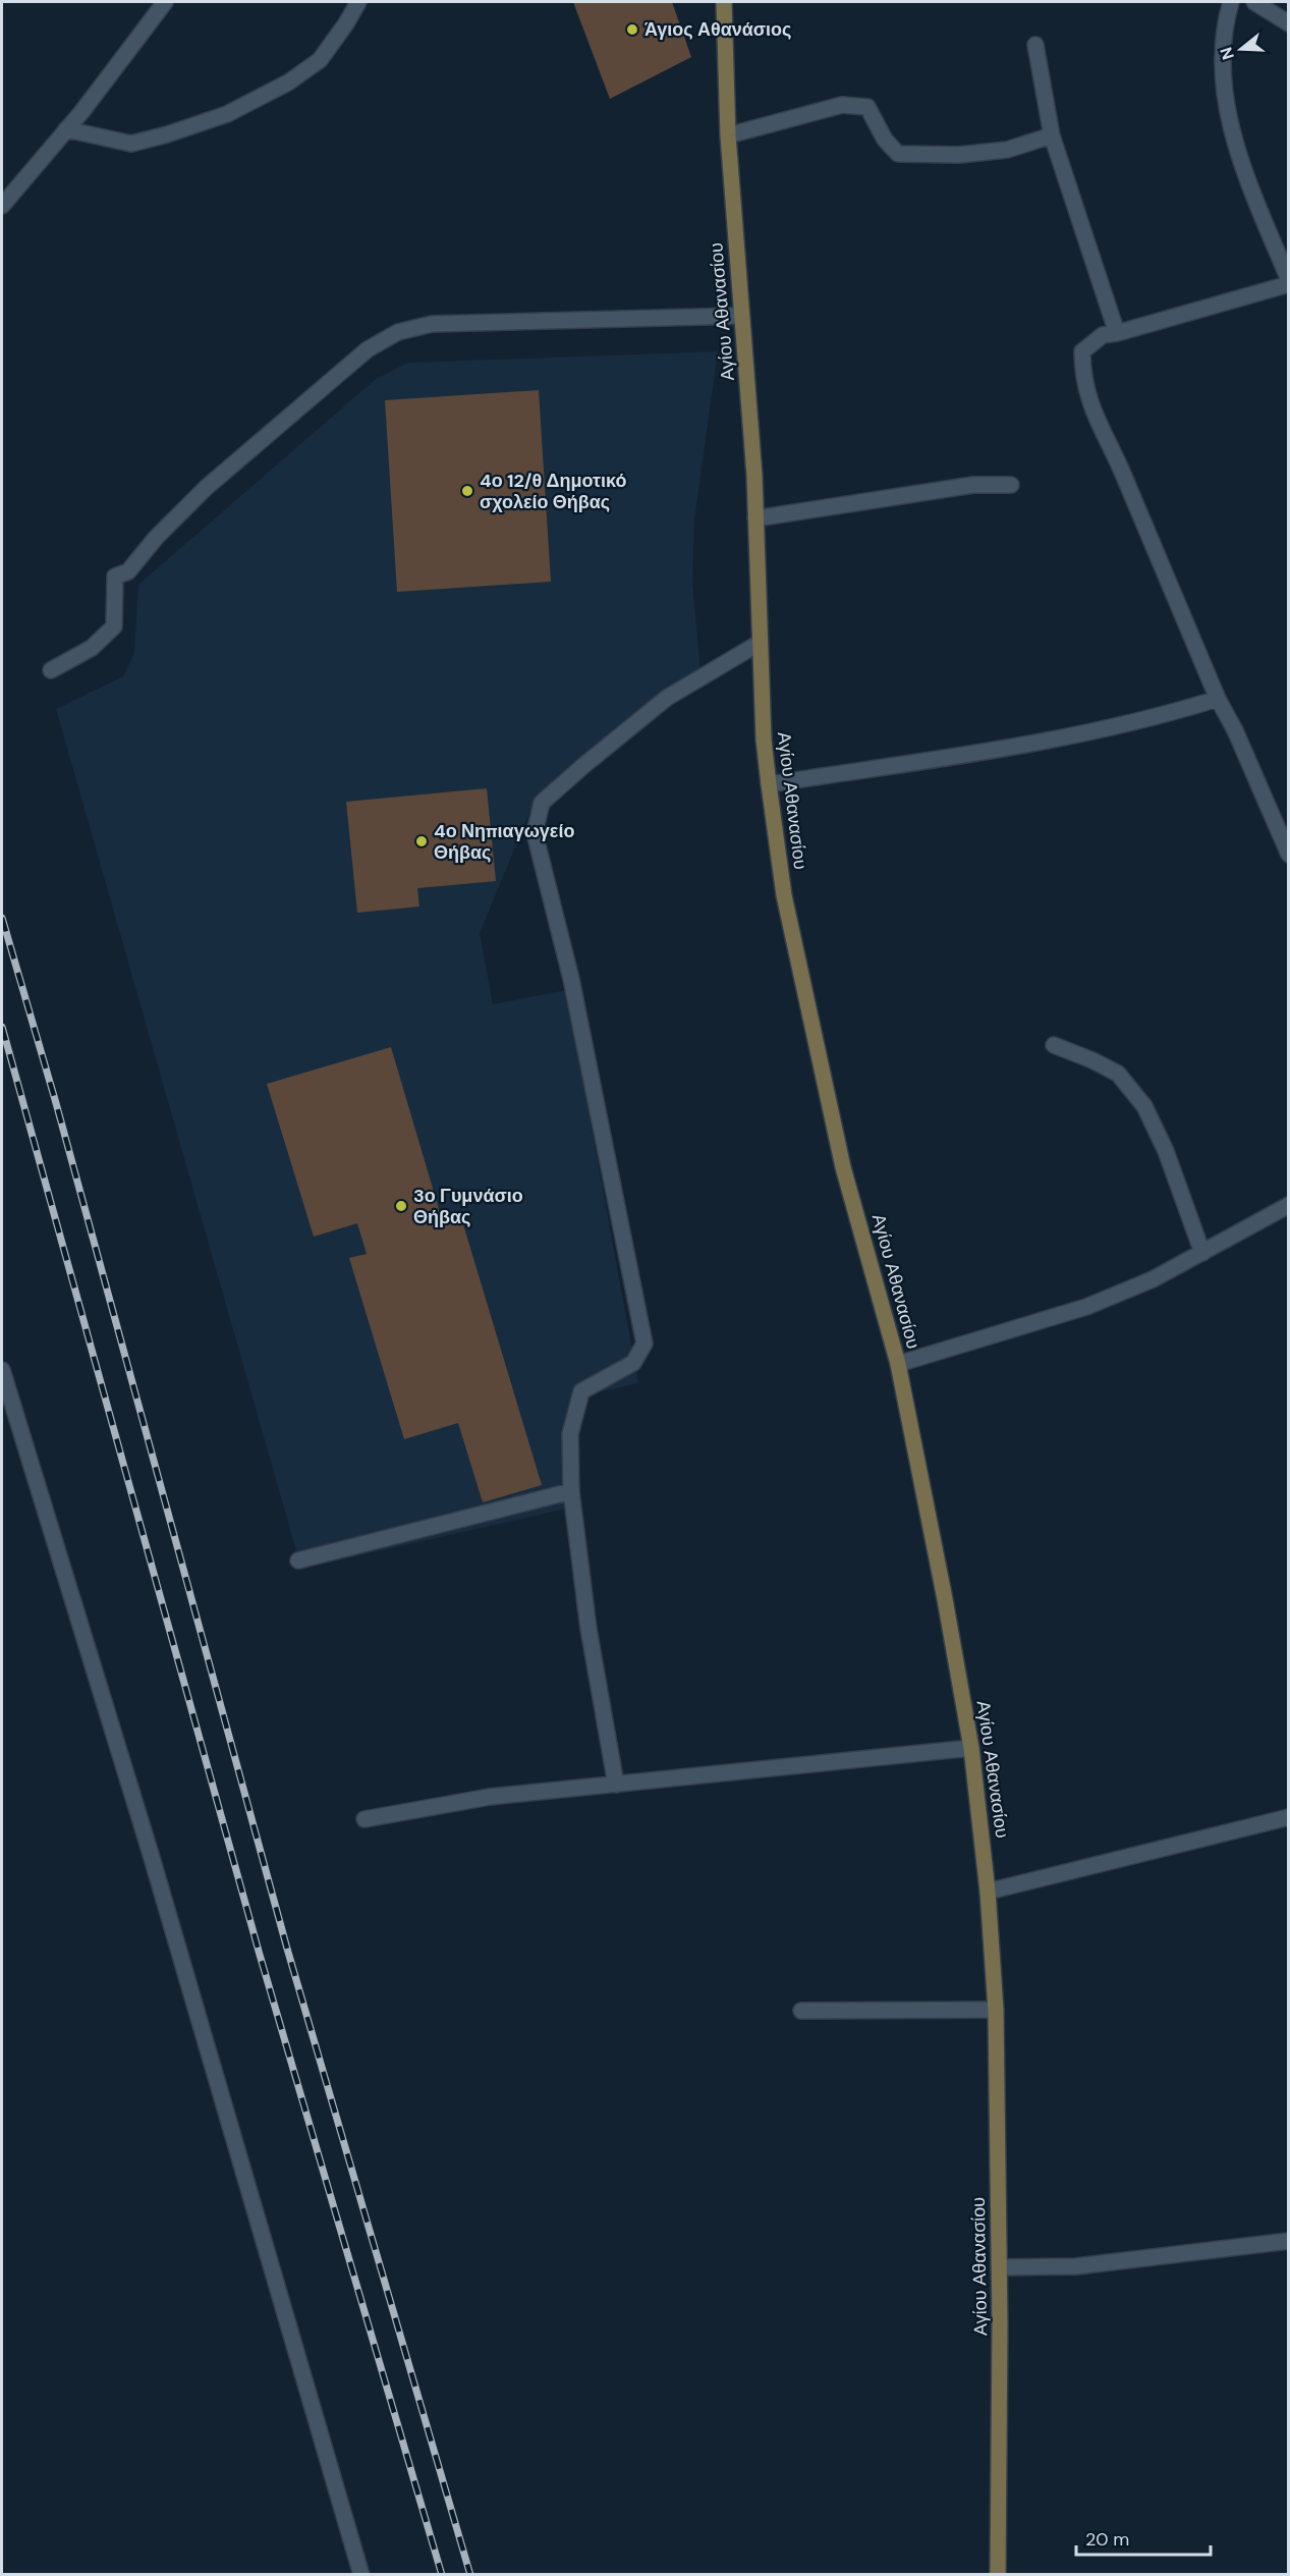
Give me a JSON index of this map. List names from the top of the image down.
{
  "streets": {
    "main road": ["Αγίου Αθανασίου"]
  },
  "places": [
    "Άγιος Αθανάσιος",
    "4ο 12/θ Δημοτικό σχολείο Θήβας",
    "4ο Νηπιαγωγείο Θήβας",
    "3ο Γυμνάσιο Θήβας"
  ],
  "scale_bar": "20 m",
  "north": "left"
}
